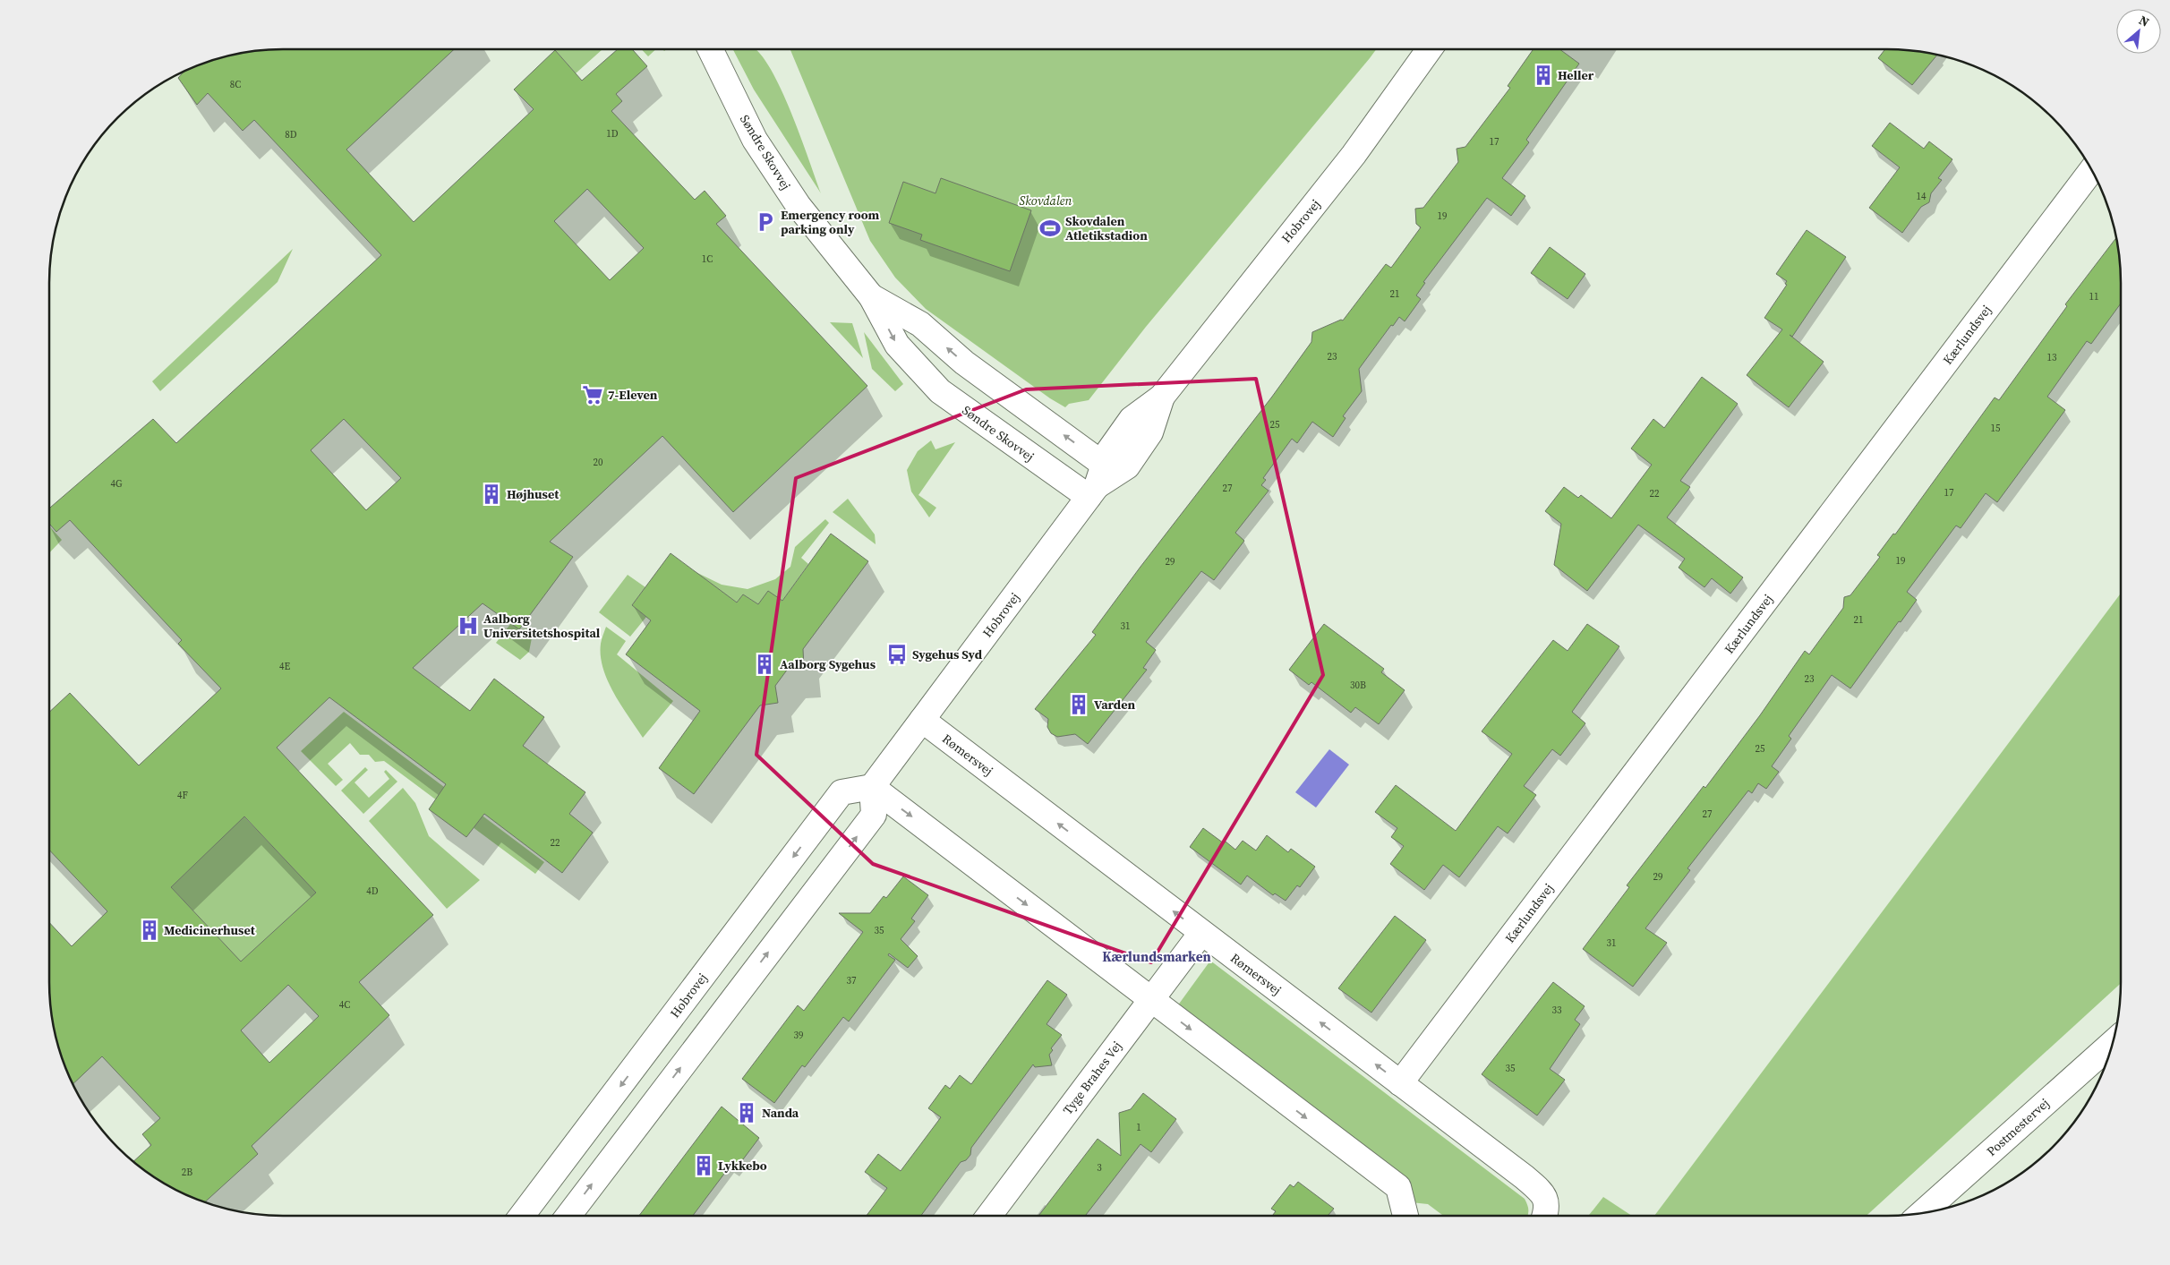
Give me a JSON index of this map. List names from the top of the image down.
{
  "streets": {
    "street": [
      "Søndre Skovvej",
      "Hobrovej",
      "Kærlundsvej",
      "Rømersvej",
      "Tyge Brahes Vej",
      "Postmestervej"
    ]
  },
  "crossings": [
    ["Søndre Skovvej", "Hobrovej"],
    ["Hobrovej", "Rømersvej"],
    ["Kærlundsvej", "Rømersvej"],
    ["Rømersvej", "Tyge Brahes Vej"]
  ],
  "districts": ["Kærlundsmarken"],
  "parks": ["Skovdalen"],
  "places": {
    "building": [
      "Heller",
      "Højhuset",
      "Aalborg Sygehus",
      "Varden",
      "Medicinerhuset",
      "Nanda",
      "Lykkebo"
    ],
    "parking": ["Emergency room parking only"],
    "sports": ["Skovdalen Atletikstadion"],
    "supermarket": ["7-Eleven"],
    "hospital": ["Aalborg Universitetshospital"],
    "bus stop": ["Sygehus Syd"]
  },
  "house_numbers": [
    "8C",
    "1D",
    "8D",
    "17",
    "14",
    "19",
    "1C",
    "21",
    "11",
    "23",
    "13",
    "25",
    "15",
    "20",
    "4G",
    "27",
    "17",
    "22",
    "19",
    "29",
    "21",
    "31",
    "4E",
    "23",
    "30B",
    "25",
    "4F",
    "27",
    "22",
    "29",
    "4D",
    "35",
    "31",
    "37",
    "4C",
    "33",
    "39",
    "35",
    "1",
    "3",
    "2B"
  ],
  "north": "top right"
}
